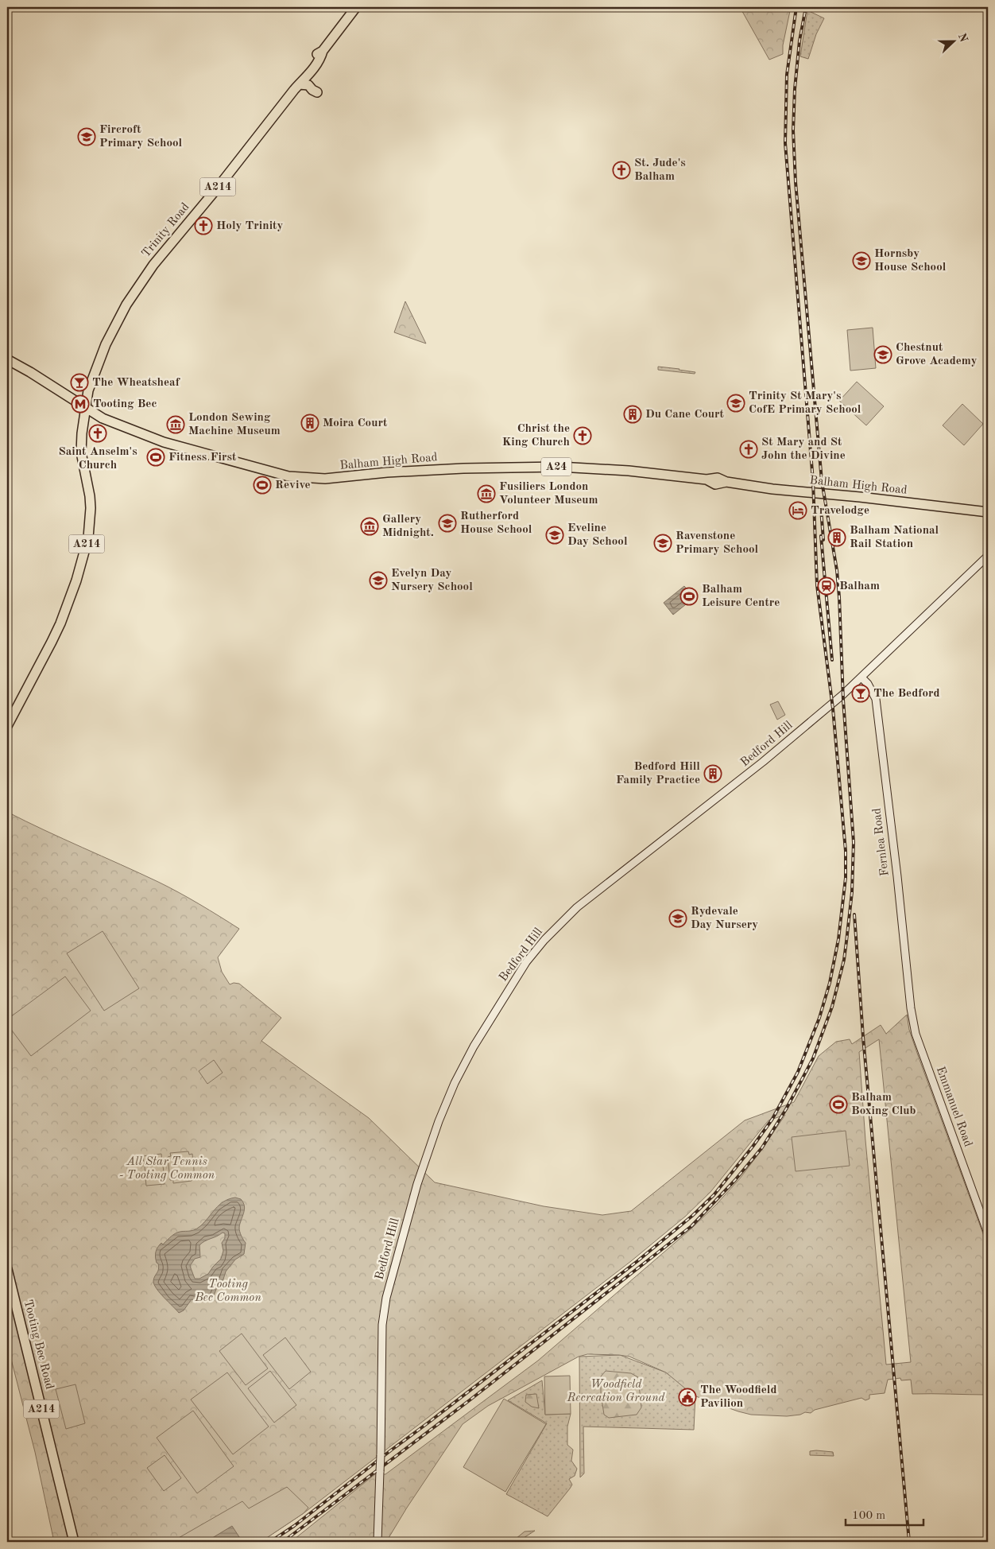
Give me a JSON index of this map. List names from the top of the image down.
{
  "streets": {
    "highway": [
      "A214",
      "Trinity Road",
      "Balham High Road",
      "A24",
      "Tooting Bec Road"
    ],
    "main road": ["Bedford Hill", "Fernlea Road", "Emmanuel Road"]
  },
  "crossings": [
    ["A214", "Trinity Road"],
    ["A214", "Balham High Road"],
    ["A214", "A24"],
    ["Trinity Road", "Balham High Road"],
    ["Trinity Road", "A24"],
    ["Balham High Road", "A24"],
    ["Bedford Hill", "Fernlea Road"],
    ["Fernlea Road", "Emmanuel Road"]
  ],
  "parks": ["All Star Tennis - Tooting Common", "Tooting Bec Common", "Woodfield Recreation Ground"],
  "places": {
    "school or university": [
      "Fircroft Primary School",
      "Hornsby House School",
      "Chestnut Grove Academy",
      "Trinity St Mary's CofE Primary School",
      "Rutherford House School",
      "Eveline Day School",
      "Ravenstone Primary School",
      "Evelyn Day Nursery School",
      "Rydevale Day Nursery"
    ],
    "church": [
      "St. Jude's Balham",
      "Holy Trinity",
      "Saint Anselm's Church",
      "Christ the King Church",
      "St Mary and St John the Divine"
    ],
    "bar": ["The Wheatsheaf", "The Bedford"],
    "metro station": ["Tooting Bec"],
    "building": [
      "Du Cane Court",
      "Moira Court",
      "Balham National Rail Station",
      "Bedford Hill Family Practice"
    ],
    "museum": ["London Sewing Machine Museum", "Fusiliers London Volunteer Museum", "Gallery Midnight."],
    "sports": [
      "Fitness First",
      "Revive",
      "Balham Leisure Centre",
      "Balham Boxing Club"
    ],
    "hotel": ["Travelodge"],
    "station": ["Balham"],
    "public building": ["The Woodfield Pavilion"]
  },
  "scale_bar": "100 m",
  "north": "right"
}
